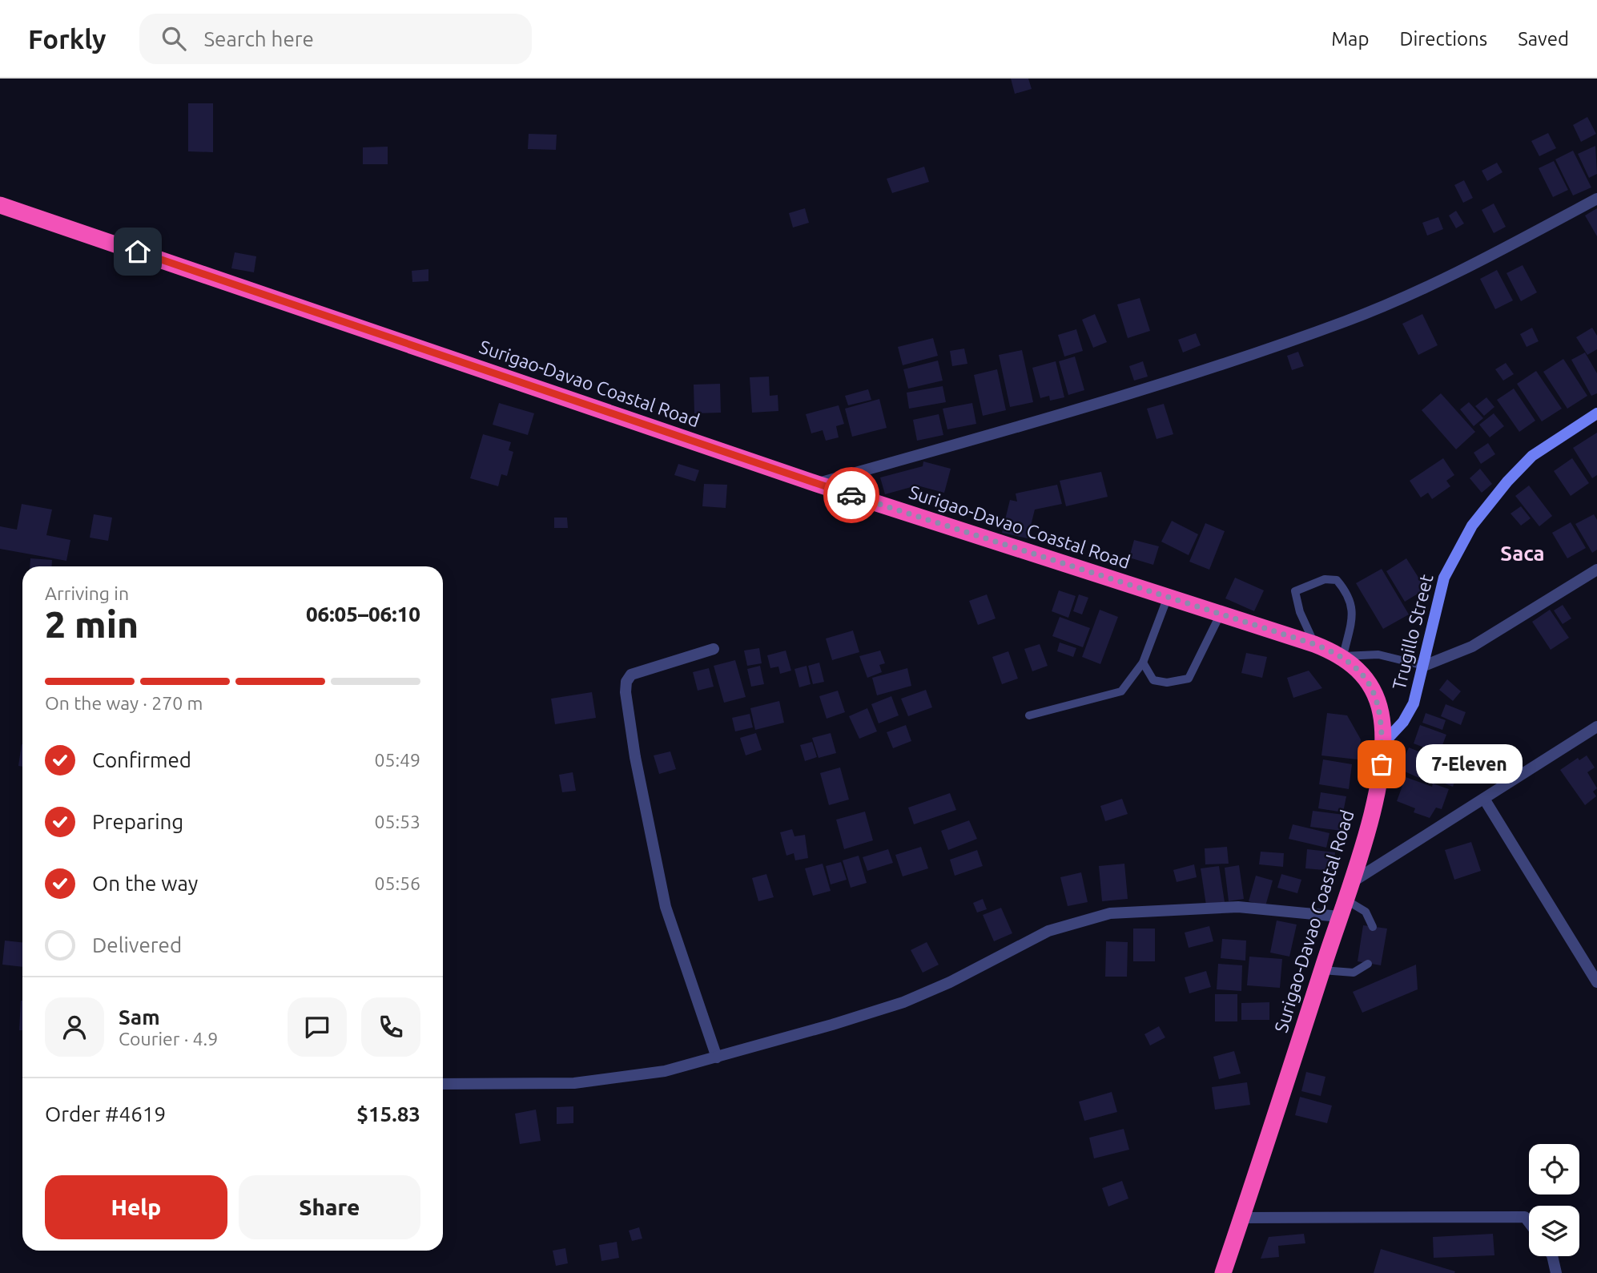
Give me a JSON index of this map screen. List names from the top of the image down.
{
  "streets": {
    "highway": ["Surigao-Davao Coastal Road"],
    "street": ["Trugillo Street"]
  },
  "crossings": [
    ["Surigao-Davao Coastal Road", "Trugillo Street"]
  ],
  "districts": ["Saca"],
  "places": ["7-Eleven"],
  "page": {
    "header": "Forkly",
    "search": "Search here",
    "nav": ["Map", "Directions", "Saved"],
    "heading": ["2 min", "Arriving in", "06:05–06:10"],
    "panel": [
      "Sam",
      "Courier · 4.9",
      "Order #4619",
      "$15.83"
    ],
    "bar": "On the way · 270 m",
    "list": [
      ["Confirmed", "05:49"],
      ["Preparing", "05:53"],
      ["On the way", "05:56"],
      "Delivered"
    ],
    "bubble": "7-Eleven",
    "buttons": ["Help", "Share"]
  }
}
